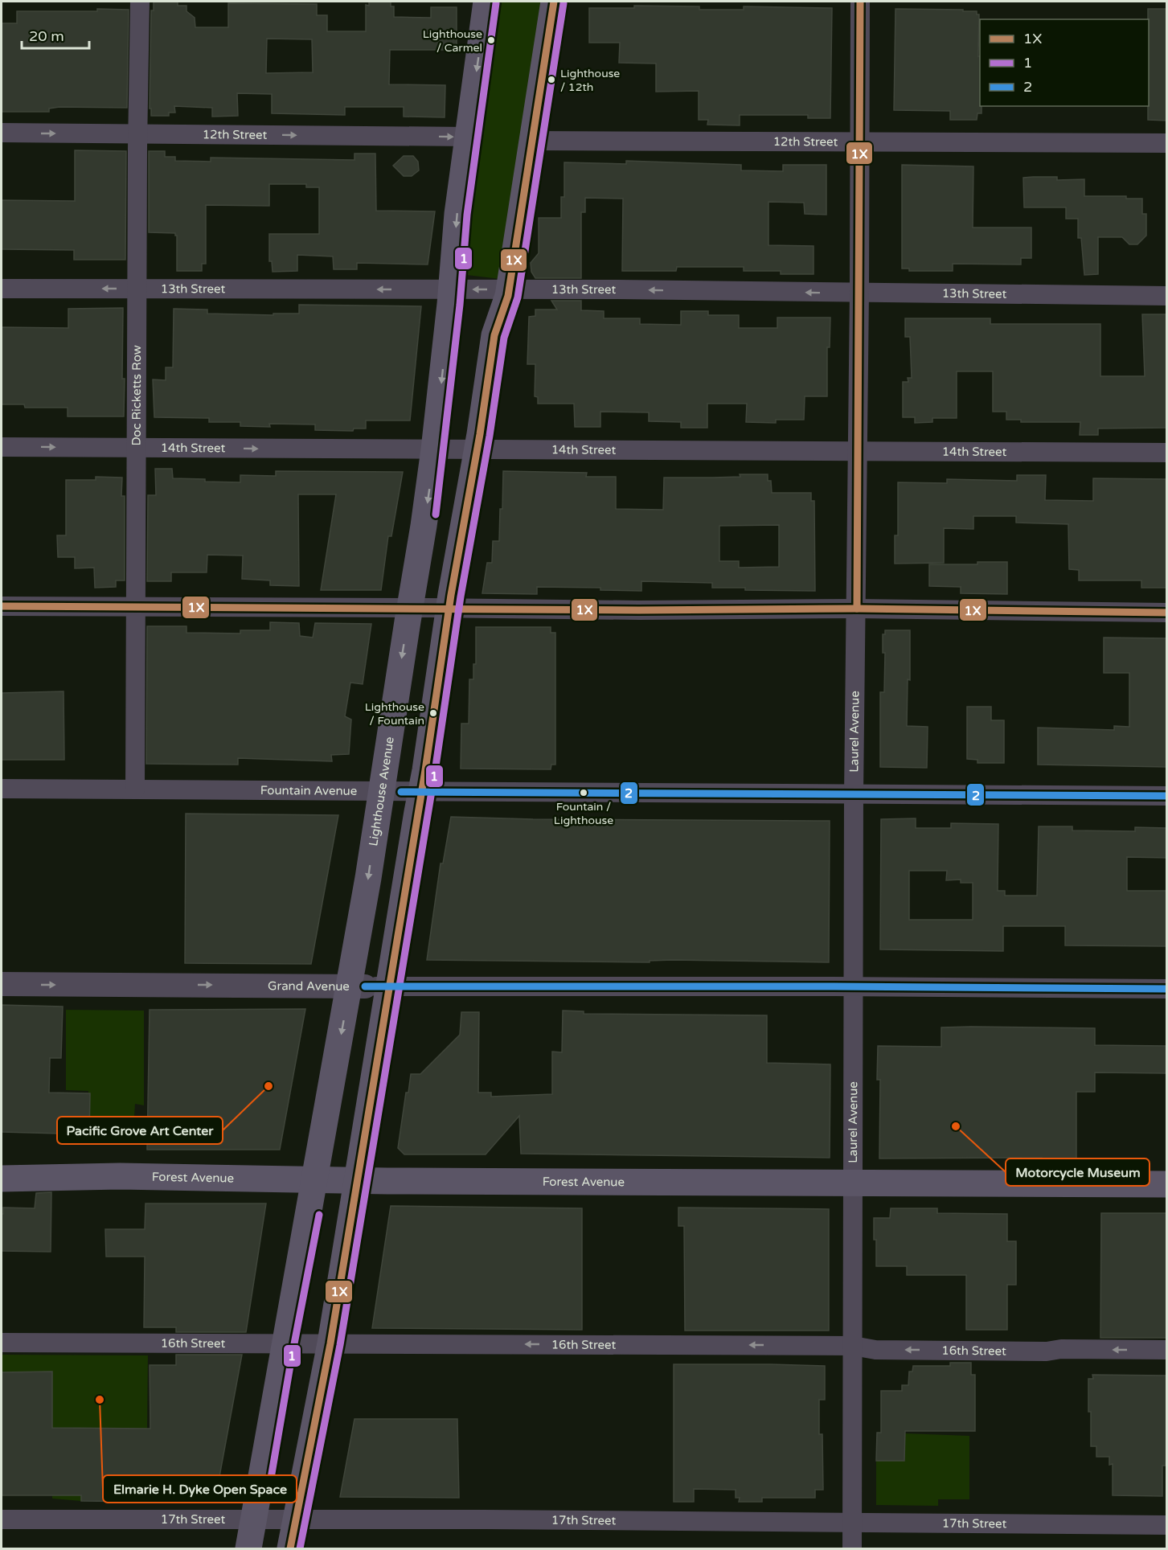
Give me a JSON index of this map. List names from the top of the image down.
{
  "streets": {
    "main road": ["Lighthouse Avenue", "Forest Avenue"],
    "street": [
      "12th Street",
      "13th Street",
      "Doc Ricketts Row",
      "14th Street",
      "Laurel Avenue",
      "Fountain Avenue",
      "Grand Avenue",
      "16th Street",
      "17th Street"
    ]
  },
  "crossings": [
    ["12th Street", "Doc Ricketts Row"],
    ["12th Street", "Laurel Avenue"],
    ["12th Street", "Lighthouse Avenue"],
    ["13th Street", "Doc Ricketts Row"],
    ["13th Street", "Laurel Avenue"],
    ["13th Street", "Lighthouse Avenue"],
    ["Doc Ricketts Row", "14th Street"],
    ["Doc Ricketts Row", "Fountain Avenue"],
    ["14th Street", "Laurel Avenue"],
    ["14th Street", "Lighthouse Avenue"],
    ["Laurel Avenue", "Fountain Avenue"],
    ["Laurel Avenue", "Grand Avenue"],
    ["Laurel Avenue", "Forest Avenue"],
    ["Laurel Avenue", "16th Street"],
    ["Laurel Avenue", "17th Street"],
    ["Fountain Avenue", "Lighthouse Avenue"],
    ["Lighthouse Avenue", "Grand Avenue"],
    ["Lighthouse Avenue", "Forest Avenue"],
    ["Lighthouse Avenue", "16th Street"],
    ["Lighthouse Avenue", "17th Street"]
  ],
  "one_way": ["12th Street", "13th Street", "16th Street"],
  "places": [
    "Lighthouse / Carmel",
    "Lighthouse / 12th",
    "Lighthouse / Fountain",
    "Fountain / Lighthouse",
    "Pacific Grove Art Center",
    "Motorcycle Museum",
    "Elmarie H. Dyke Open Space"
  ],
  "lines": ["transit line 1X", "transit line 1", "transit line 2"],
  "legend": ["1X", "1", "2"],
  "scale_bar": "20 m"
}
